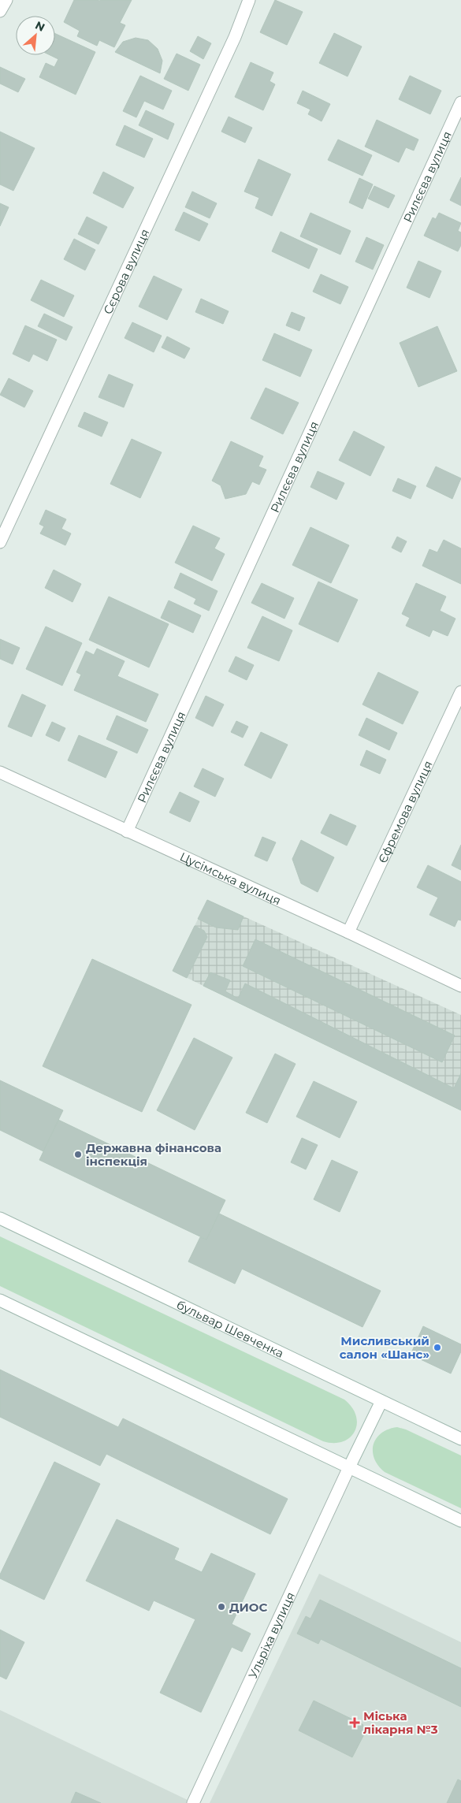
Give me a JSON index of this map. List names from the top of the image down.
{
  "streets": {
    "street": [
      "Рилєєва вулиця",
      "Сєрова вулиця",
      "Єфремова вулиця",
      "Цусімська вулиця",
      "бульвар Шевченка",
      "Ульріха вулиця"
    ]
  },
  "crossings": [
    ["Рилєєва вулиця", "Цусімська вулиця"],
    ["Єфремова вулиця", "Цусімська вулиця"],
    ["бульвар Шевченка", "Ульріха вулиця"]
  ],
  "places": {
    "other": ["Державна фінансова інспекція", "Мисливський салон «Шанс»", "ДИОС"],
    "health": ["Міська лікарня №3"]
  },
  "north": "top right"
}
